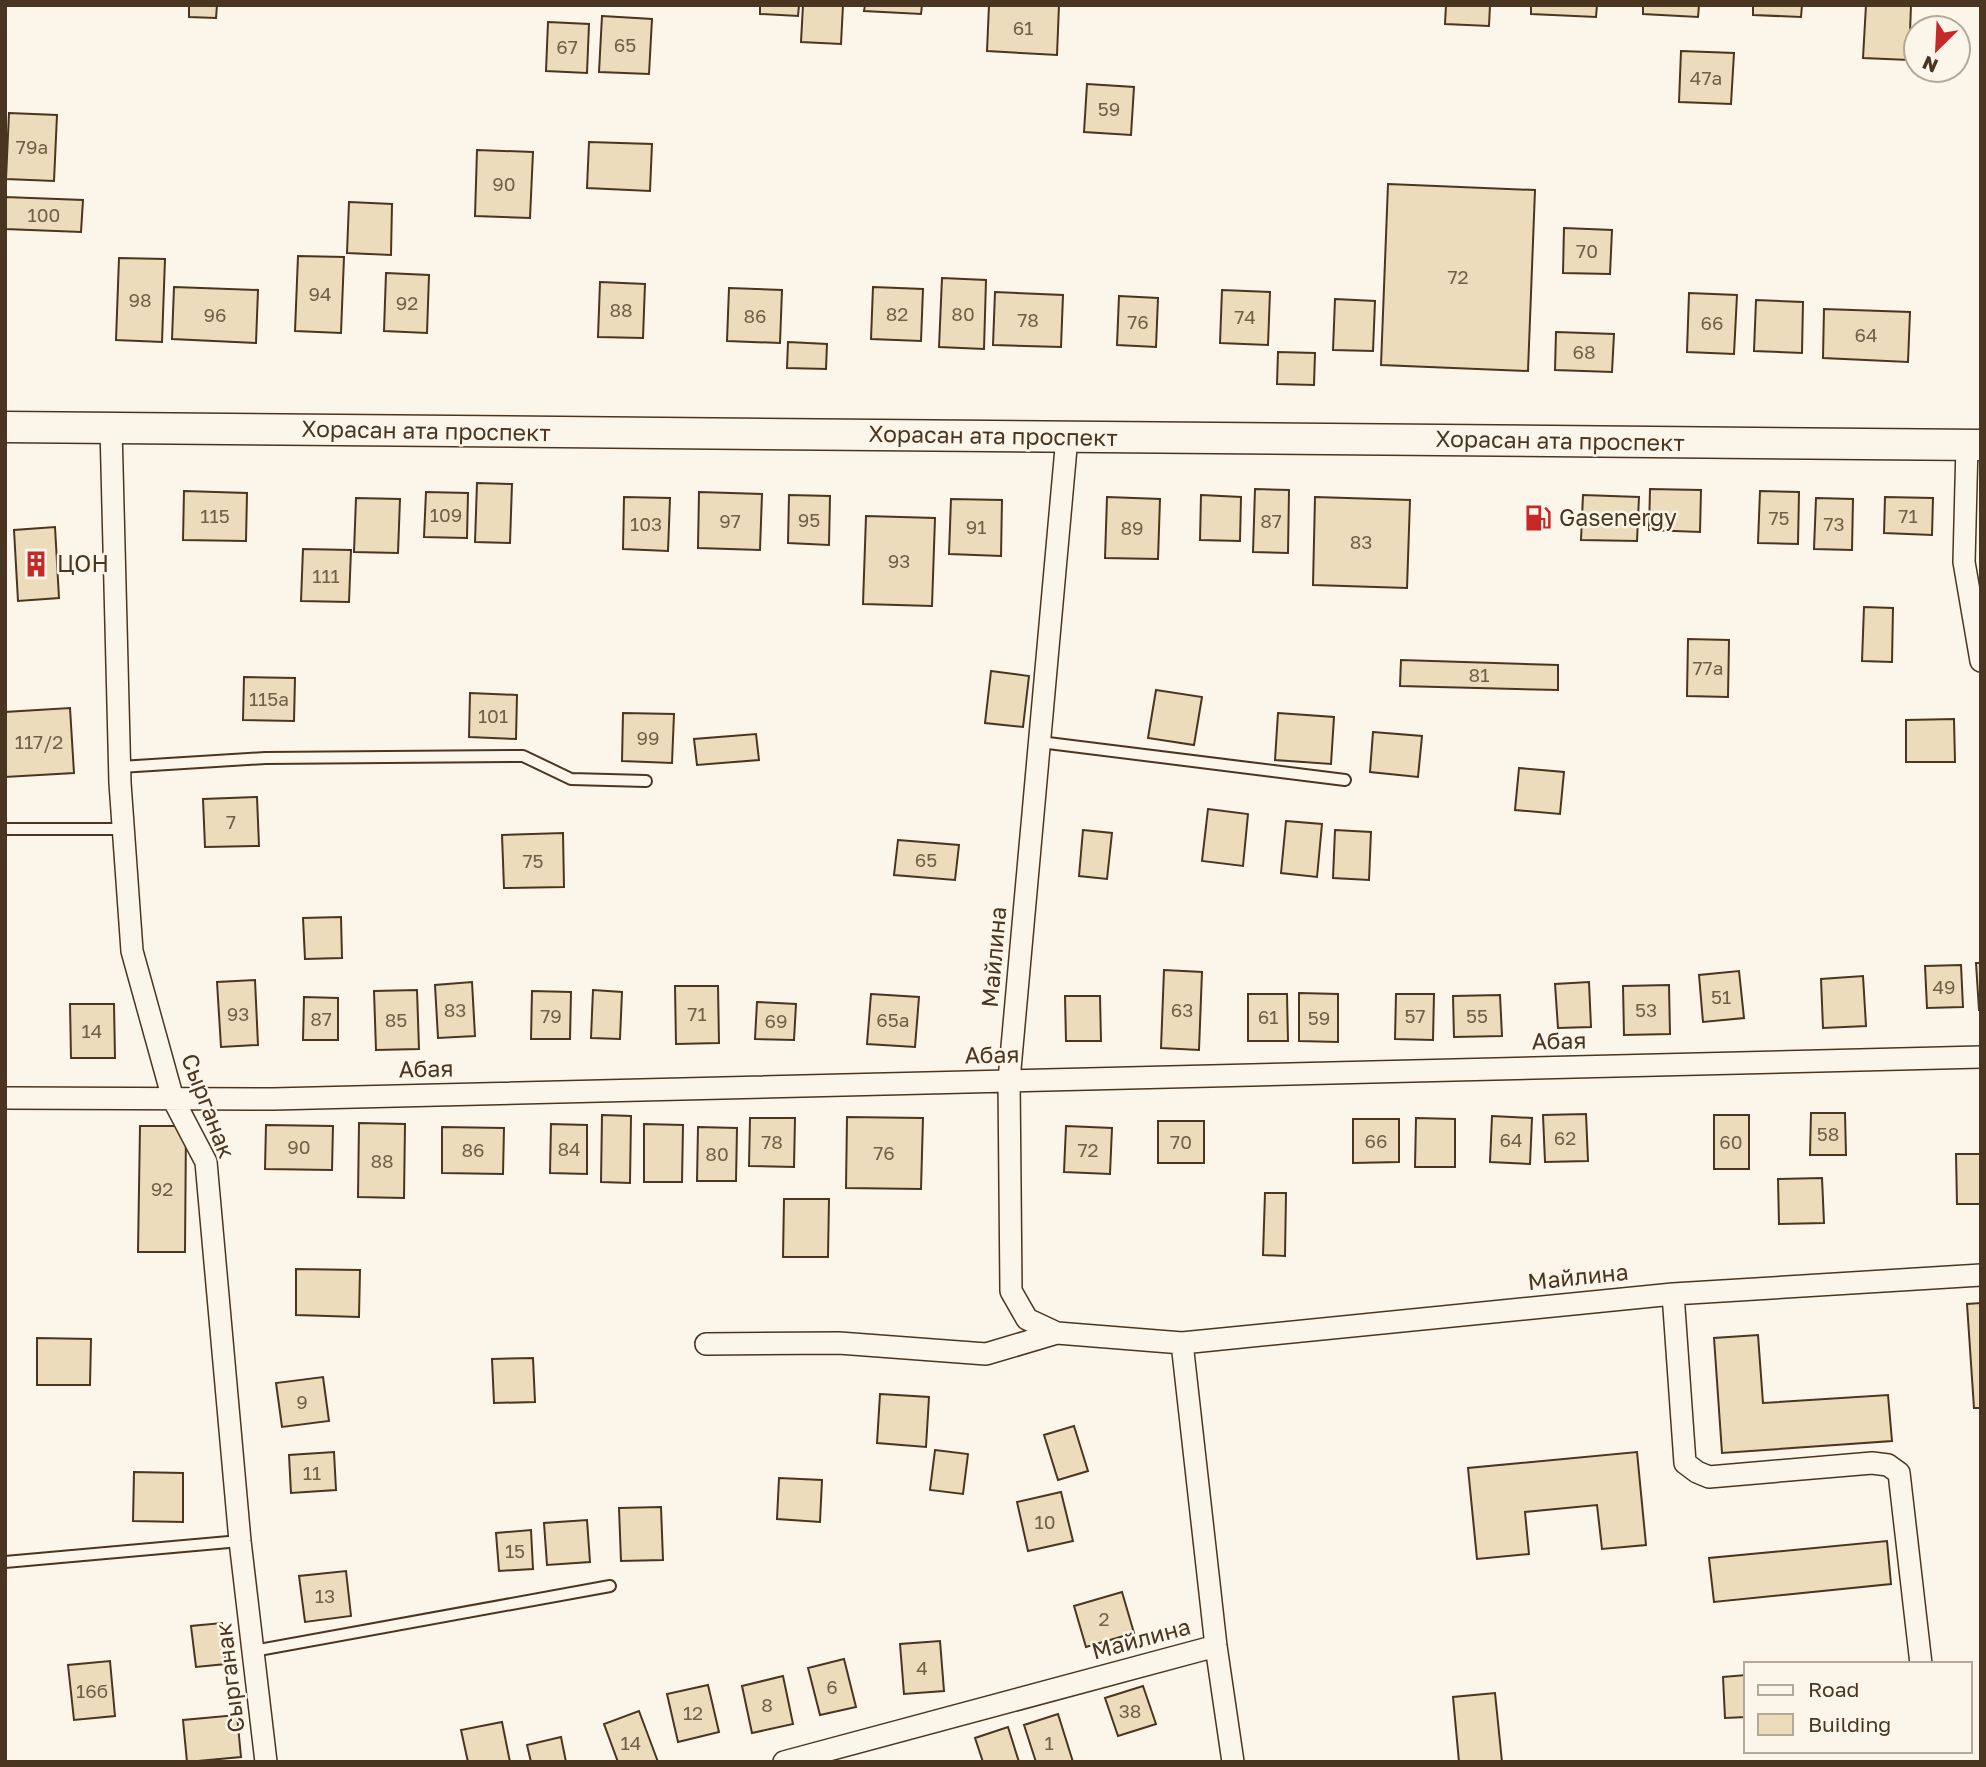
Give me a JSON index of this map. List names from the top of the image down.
{
  "streets": {
    "main road": ["Хорасан ата проспект"],
    "street": ["Майлина", "Абая", "Сырганак"]
  },
  "crossings": [
    ["Хорасан ата проспект", "Майлина"],
    ["Хорасан ата проспект", "Сырганак"],
    ["Майлина", "Абая"],
    ["Абая", "Сырганак"]
  ],
  "places": {
    "fuel station": ["Gasenergy"],
    "building": ["ЦОН"]
  },
  "house_numbers": [
    "61",
    "65",
    "67",
    "47а",
    "59",
    "79а",
    "90",
    "100",
    "70",
    "72",
    "94",
    "98",
    "92",
    "88",
    "82",
    "80",
    "96",
    "86",
    "74",
    "78",
    "76",
    "66",
    "64",
    "68",
    "109",
    "115",
    "71",
    "75",
    "95",
    "97",
    "87",
    "103",
    "73",
    "91",
    "89",
    "83",
    "93",
    "111",
    "77а",
    "81",
    "115а",
    "101",
    "99",
    "117/2",
    "7",
    "65",
    "75",
    "49",
    "51",
    "83",
    "63",
    "53",
    "93",
    "71",
    "79",
    "57",
    "55",
    "61",
    "59",
    "87",
    "85",
    "65а",
    "69",
    "14",
    "58",
    "62",
    "64",
    "66",
    "78",
    "70",
    "60",
    "90",
    "84",
    "86",
    "72",
    "76",
    "80",
    "88",
    "92",
    "9",
    "11",
    "10",
    "15",
    "13",
    "2",
    "4",
    "6",
    "16б",
    "8",
    "38",
    "12",
    "14",
    "1"
  ],
  "legend": ["Road", "Building"],
  "north": "bottom left"
}
